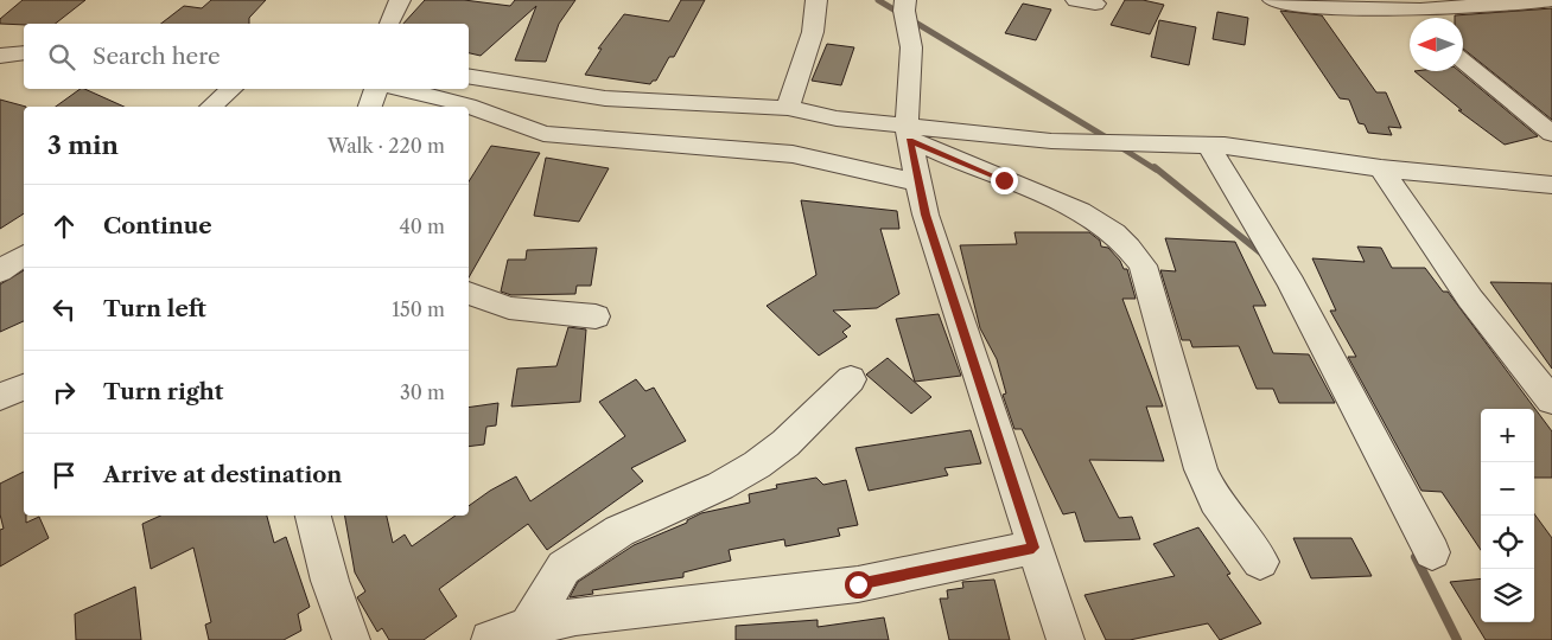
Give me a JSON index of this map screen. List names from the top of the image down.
{
  "north": "left",
  "page": {
    "search": "Search here",
    "heading": ["3 min", "Walk · 220 m"],
    "list": [
      ["Continue", "40 m"],
      ["Turn left", "150 m"],
      ["Turn right", "30 m"],
      "Arrive at destination"
    ],
    "map_buttons": ["+", "−"]
  }
}
